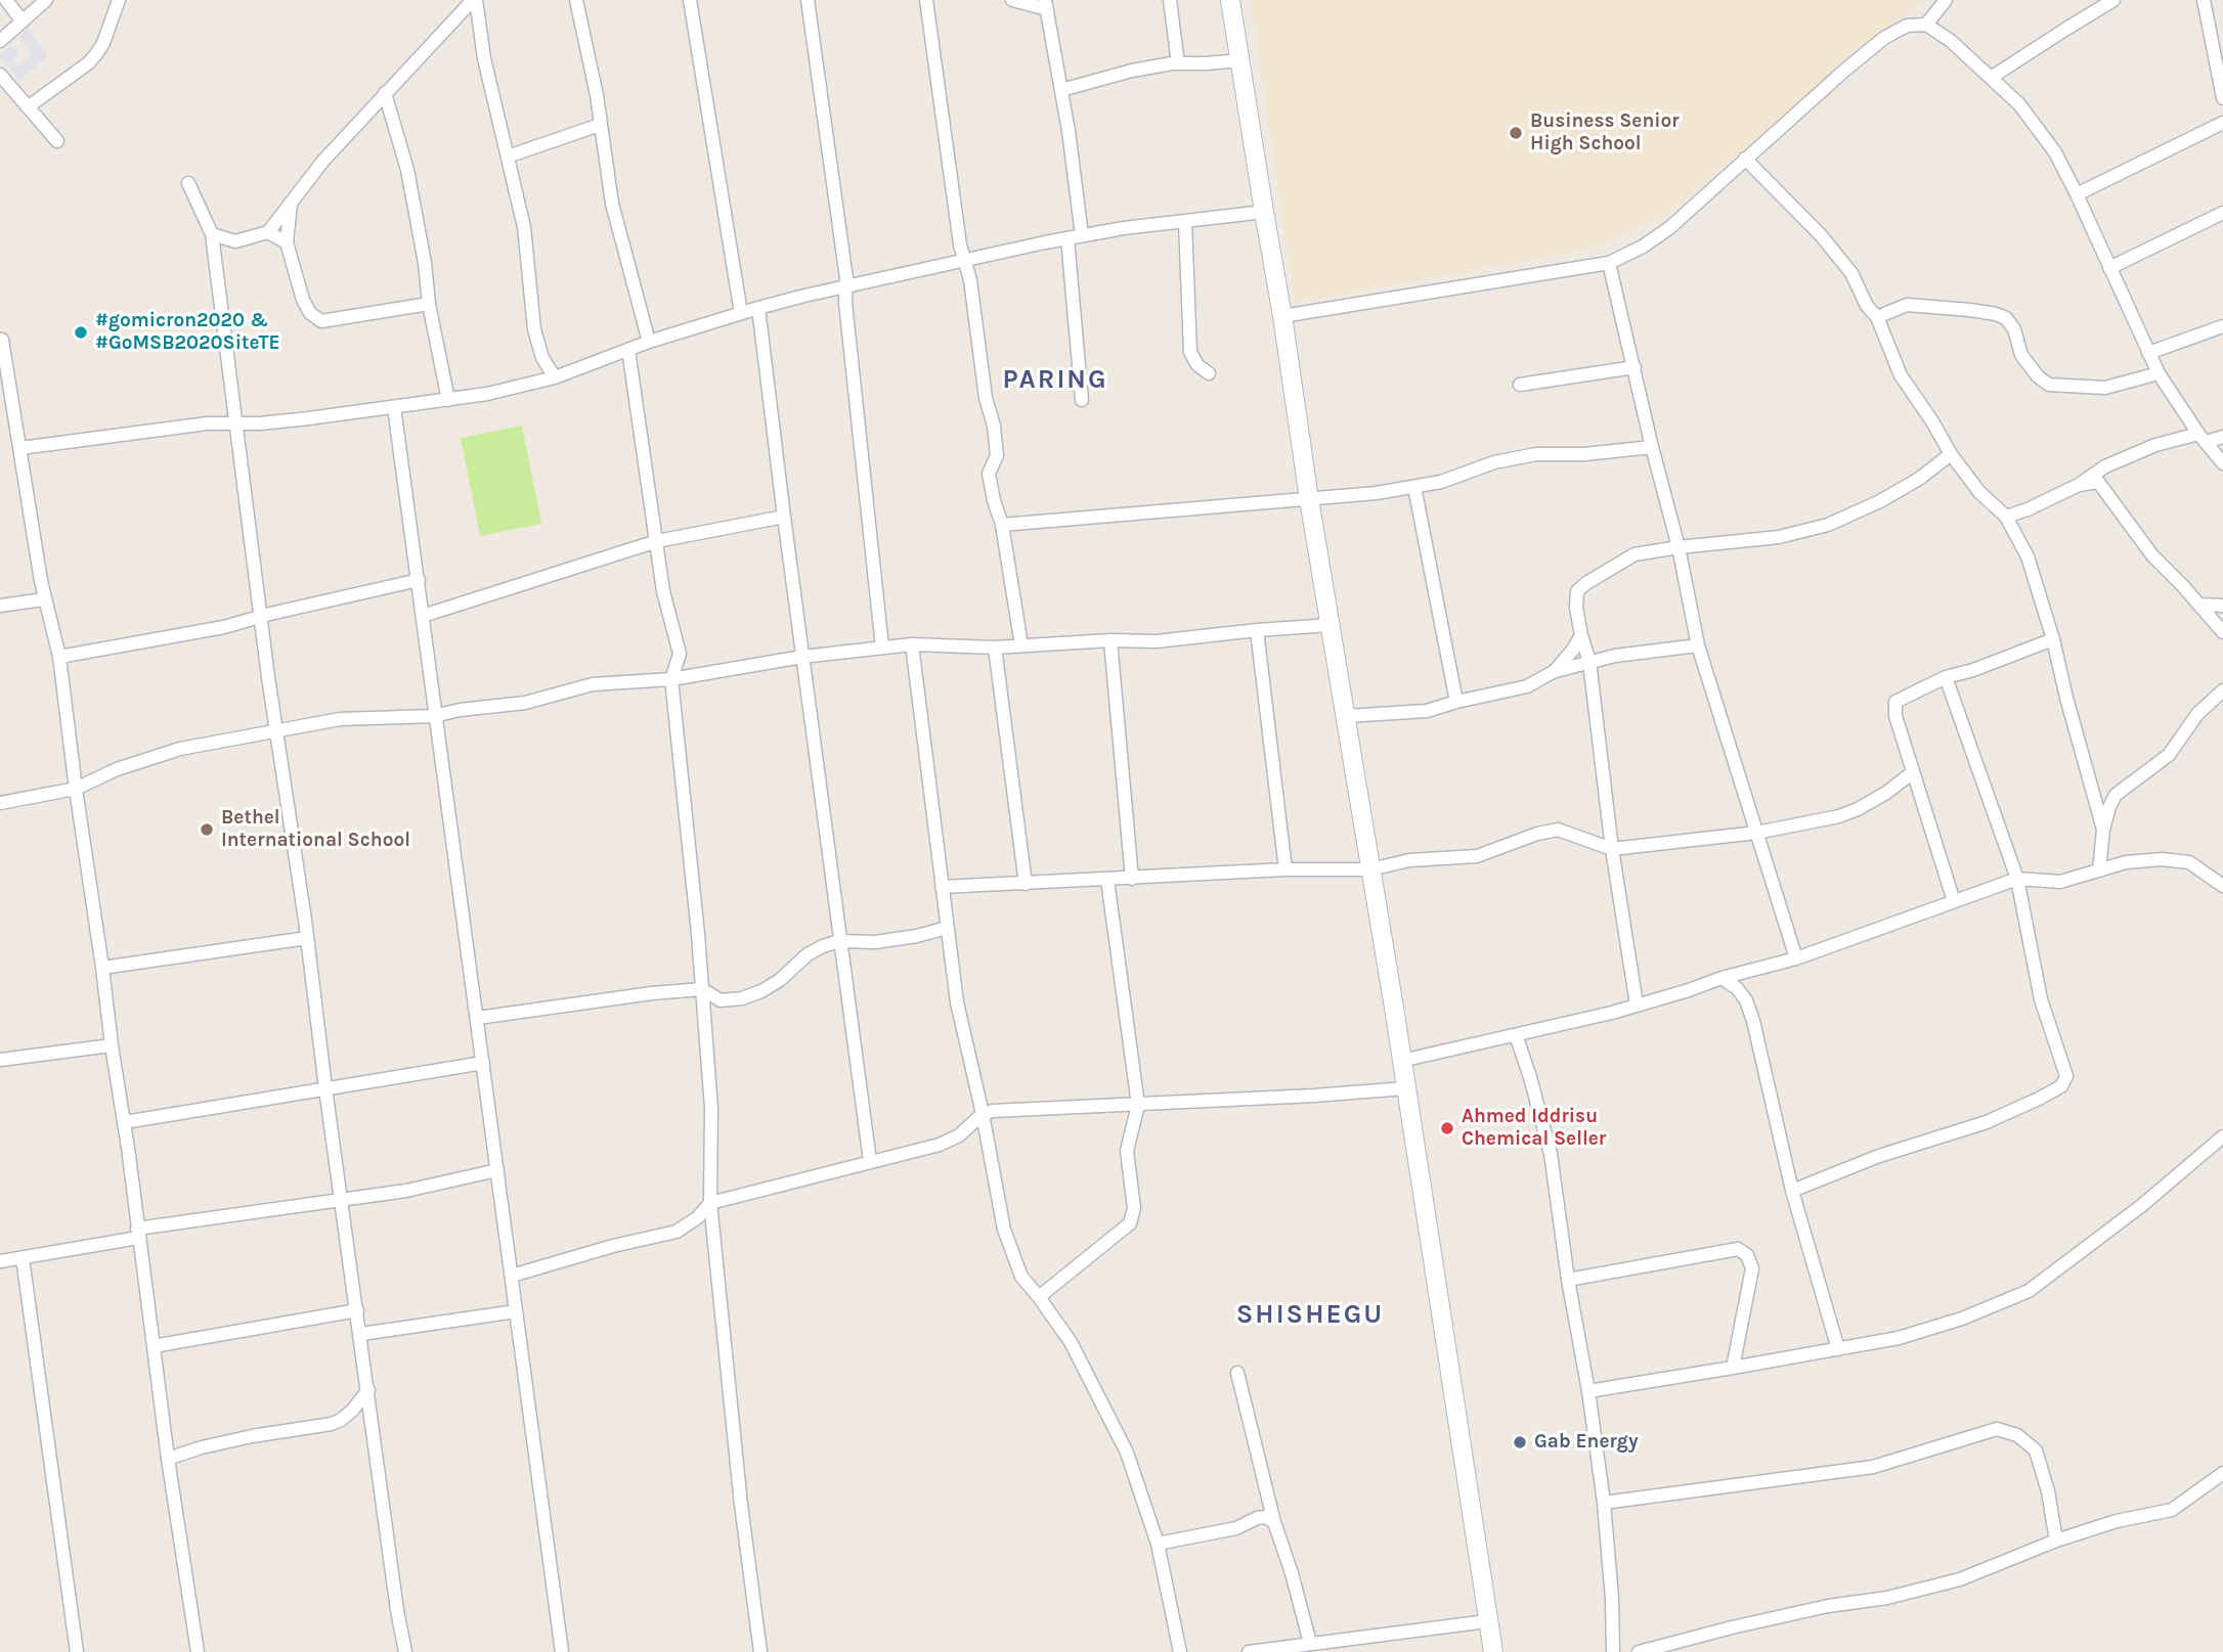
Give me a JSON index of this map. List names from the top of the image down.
{
  "districts": ["PARING", "SHISHEGU"],
  "places": [
    "Business Senior High School",
    "#gomicron2020 & #GoMSB2020SiteTE",
    "Bethel International School",
    "Ahmed Iddrisu Chemical Seller",
    "Gab Energy"
  ]
}
